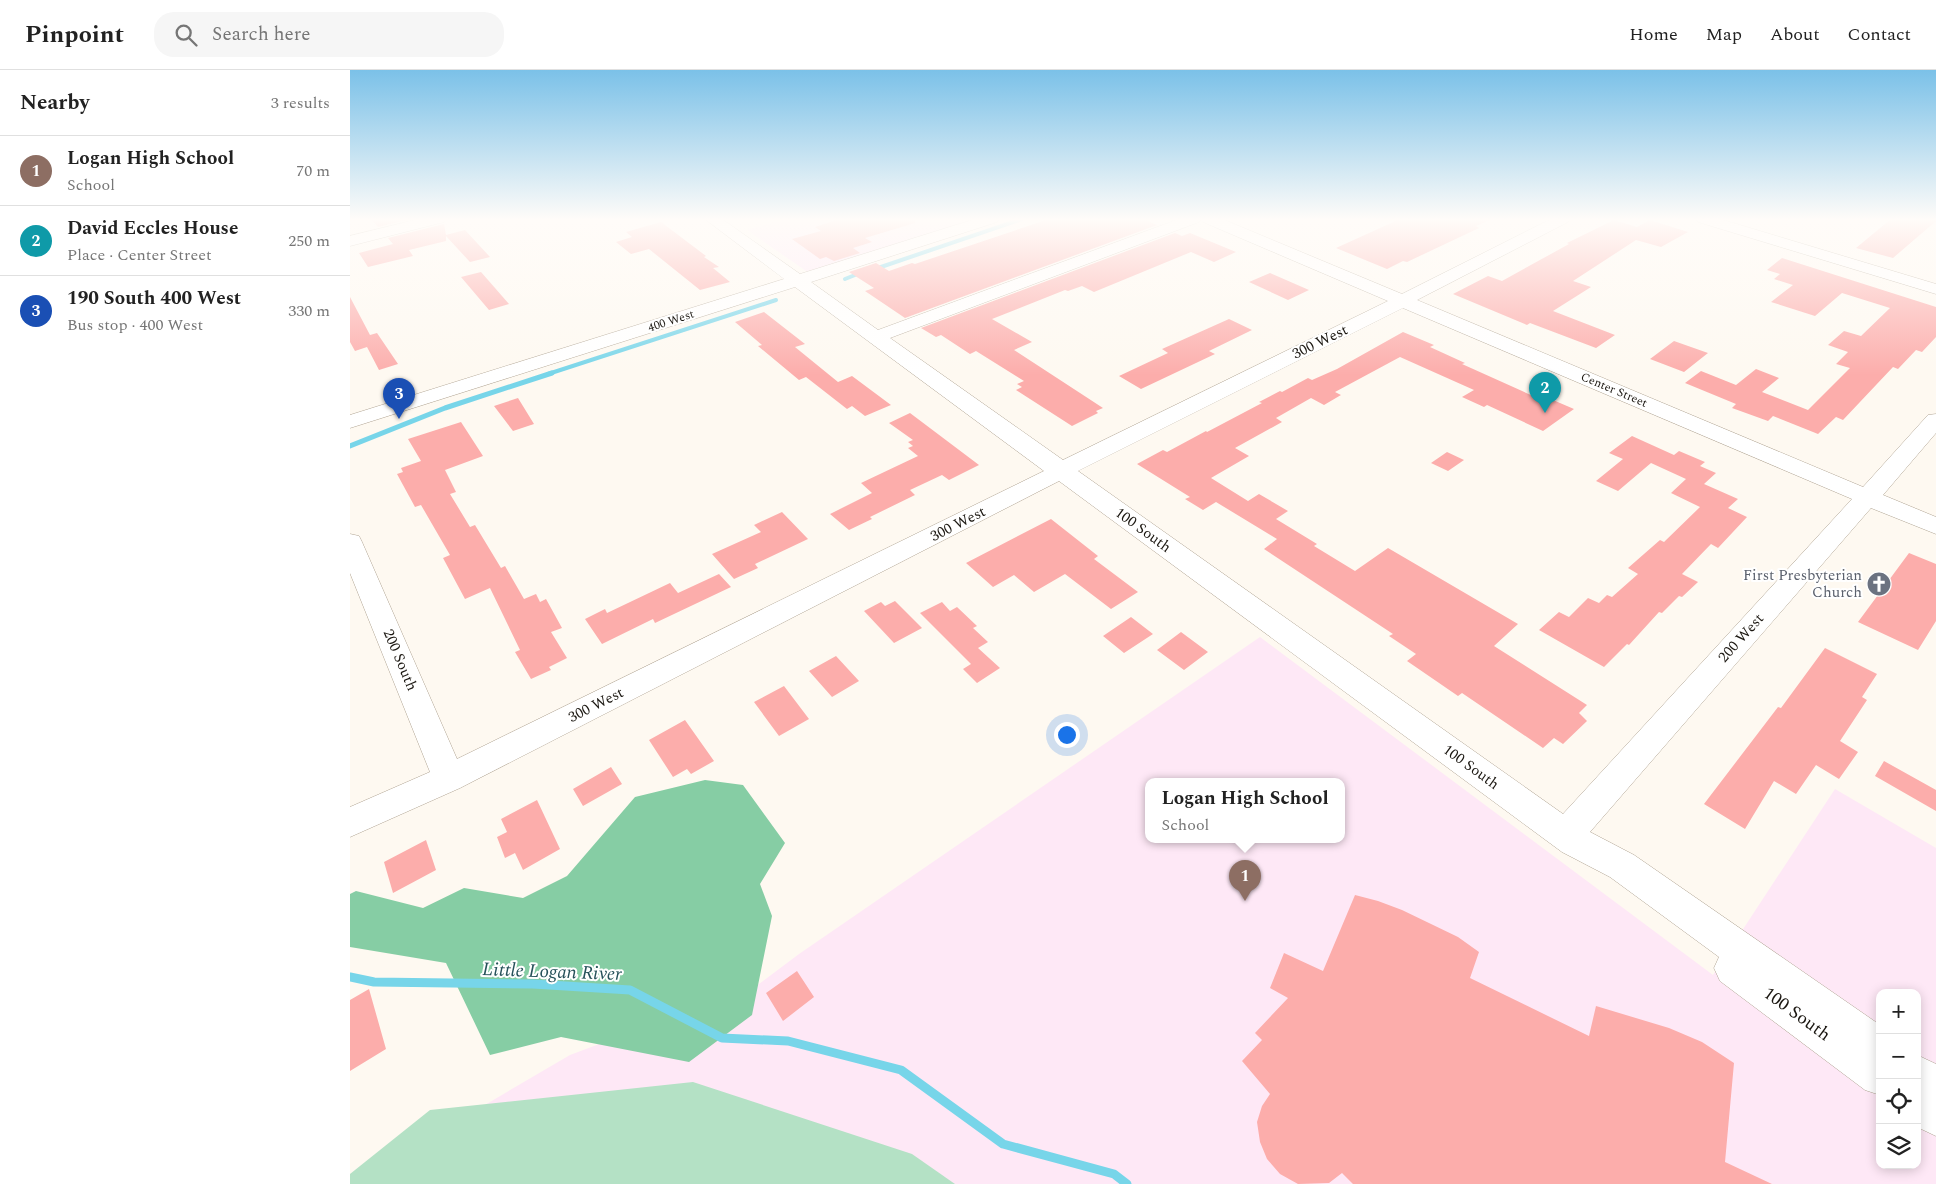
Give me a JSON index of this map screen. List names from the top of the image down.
{
  "streets": {
    "street": [
      "400 West",
      "300 West",
      "Center Street",
      "100 South",
      "200 West",
      "200 South"
    ]
  },
  "crossings": [
    ["400 West", "100 South"],
    ["300 West", "Center Street"],
    ["300 West", "100 South"],
    ["300 West", "200 South"],
    ["Center Street", "200 West"],
    ["100 South", "200 West"]
  ],
  "water": ["Little Logan River"],
  "places": {
    "church": ["First Presbyterian Church"]
  },
  "page": {
    "header": "Pinpoint",
    "search": "Search here",
    "nav": [
      "Home",
      "Map",
      "About",
      "Contact"
    ],
    "heading": ["Nearby", "3 results"],
    "list": [
      {
        "mark": "1",
        "name": "Logan High School",
        "note": "School",
        "value": "70 m"
      },
      {
        "mark": "2",
        "name": "David Eccles House",
        "note": "Place · Center Street",
        "value": "250 m"
      },
      {
        "mark": "3",
        "name": "190 South 400 West",
        "note": "Bus stop · 400 West",
        "value": "330 m"
      }
    ],
    "pins": ["2", "3", "1"],
    "popup": ["Logan High School", "School"],
    "map_buttons": ["+", "−"]
  }
}
